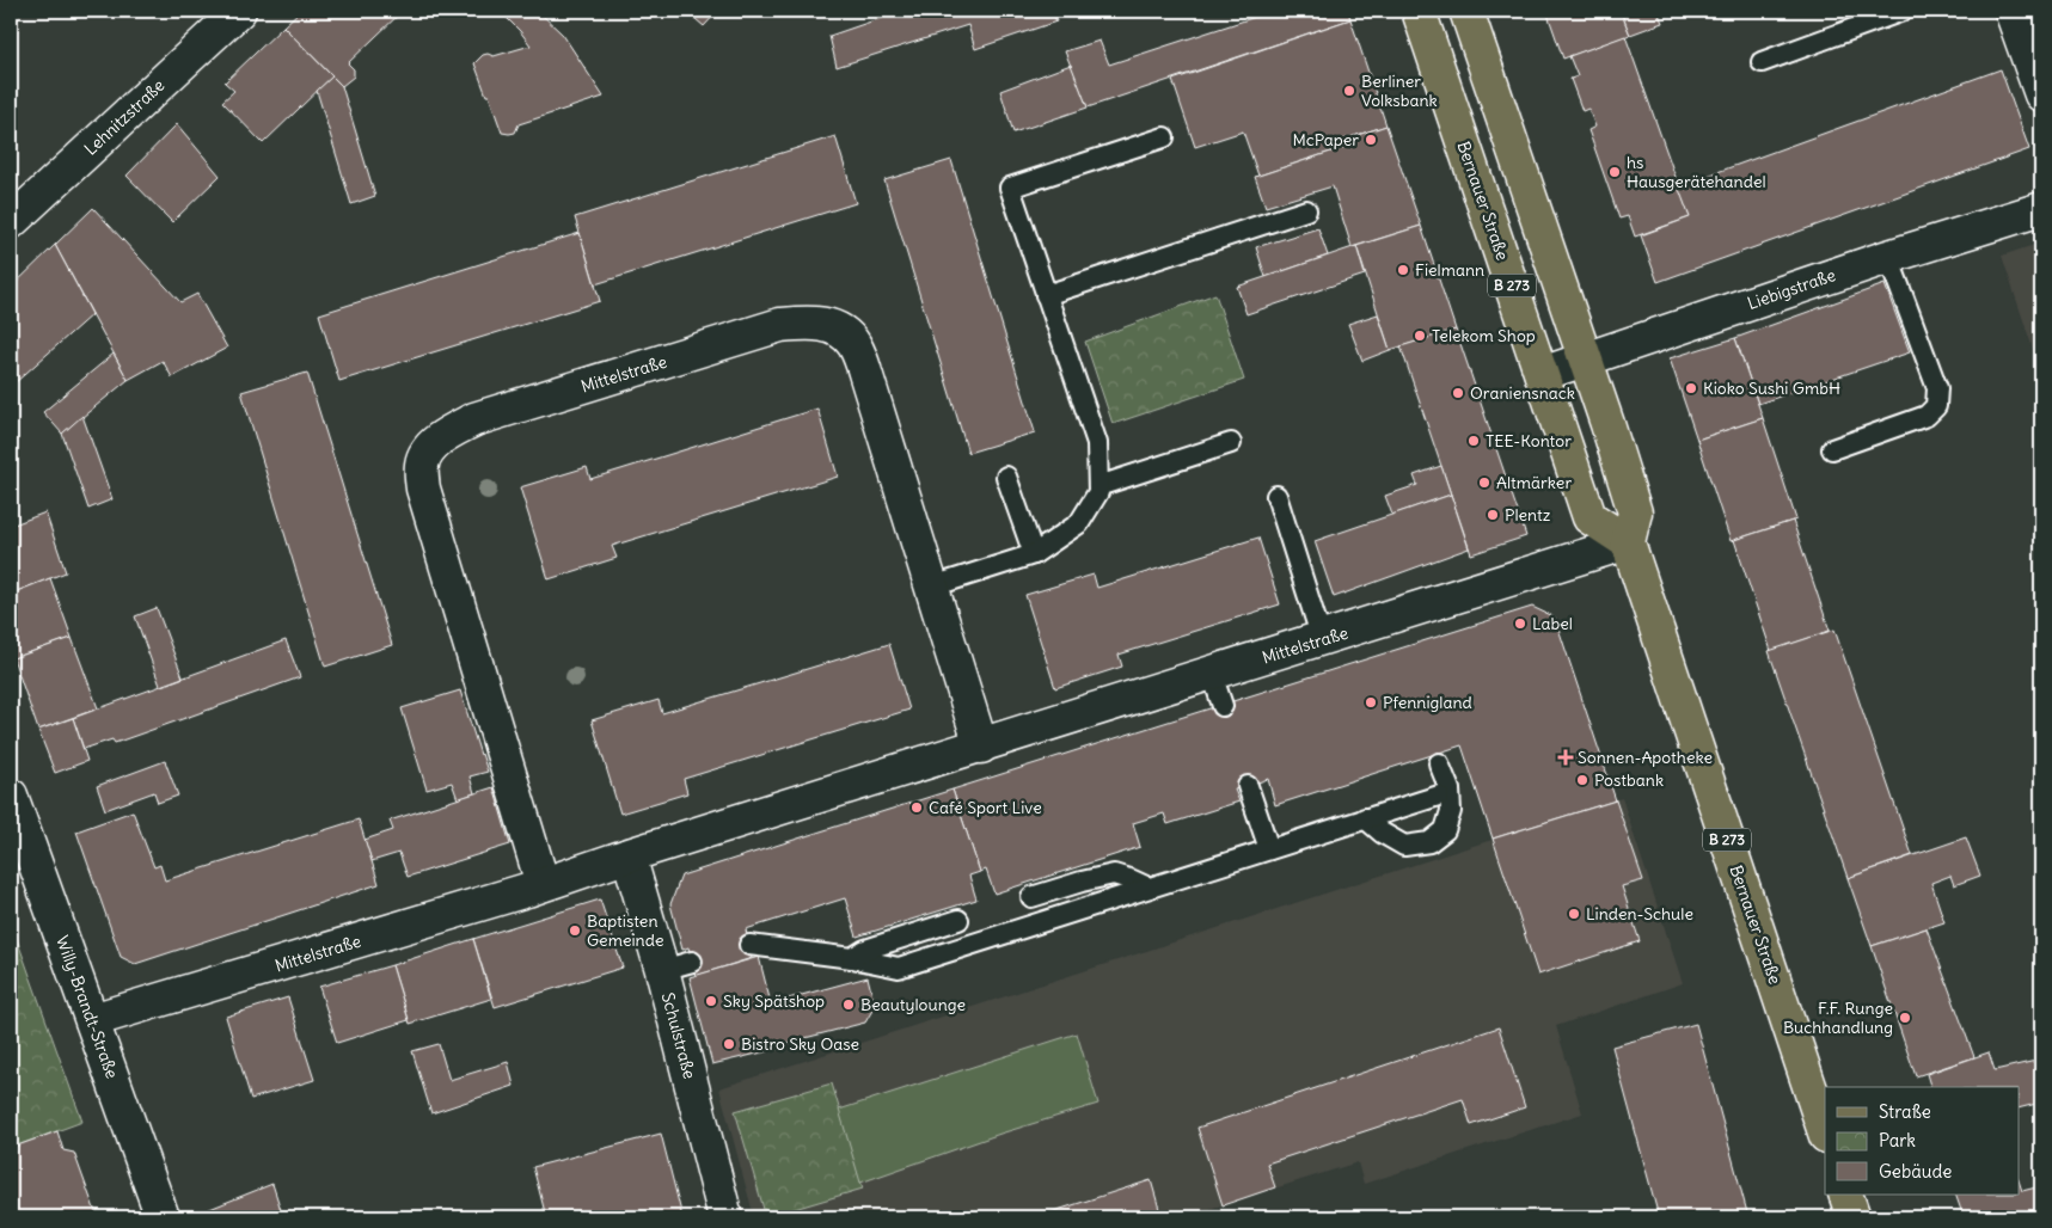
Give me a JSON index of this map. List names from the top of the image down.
{
  "streets": {
    "main road": ["Bernauer Straße", "B 273"],
    "street": [
      "Lehnitzstraße",
      "Liebigstraße",
      "Mittelstraße",
      "Willy-Brandt-Straße",
      "Schulstraße"
    ]
  },
  "crossings": [
    ["Bernauer Straße", "B 273"],
    ["Bernauer Straße", "Liebigstraße"],
    ["Bernauer Straße", "Mittelstraße"],
    ["B 273", "Liebigstraße"],
    ["B 273", "Mittelstraße"],
    ["Mittelstraße", "Willy-Brandt-Straße"],
    ["Mittelstraße", "Schulstraße"]
  ],
  "places": {
    "other": [
      "Berliner Volksbank",
      "McPaper",
      "hs Hausgerätehandel",
      "Fielmann",
      "Telekom Shop",
      "Kioko Sushi GmbH",
      "Oraniensnack",
      "TEE-Kontor",
      "Altmärker",
      "Plentz",
      "Label",
      "Pfennigland",
      "Postbank",
      "Café Sport Live",
      "Linden-Schule",
      "Baptisten Gemeinde",
      "Sky Spätshop",
      "Beautylounge",
      "F.F. Runge Buchhandlung",
      "Bistro Sky Oase"
    ],
    "health": ["Sonnen-Apotheke"]
  },
  "legend": ["Straße", "Park", "Gebäude"]
}
